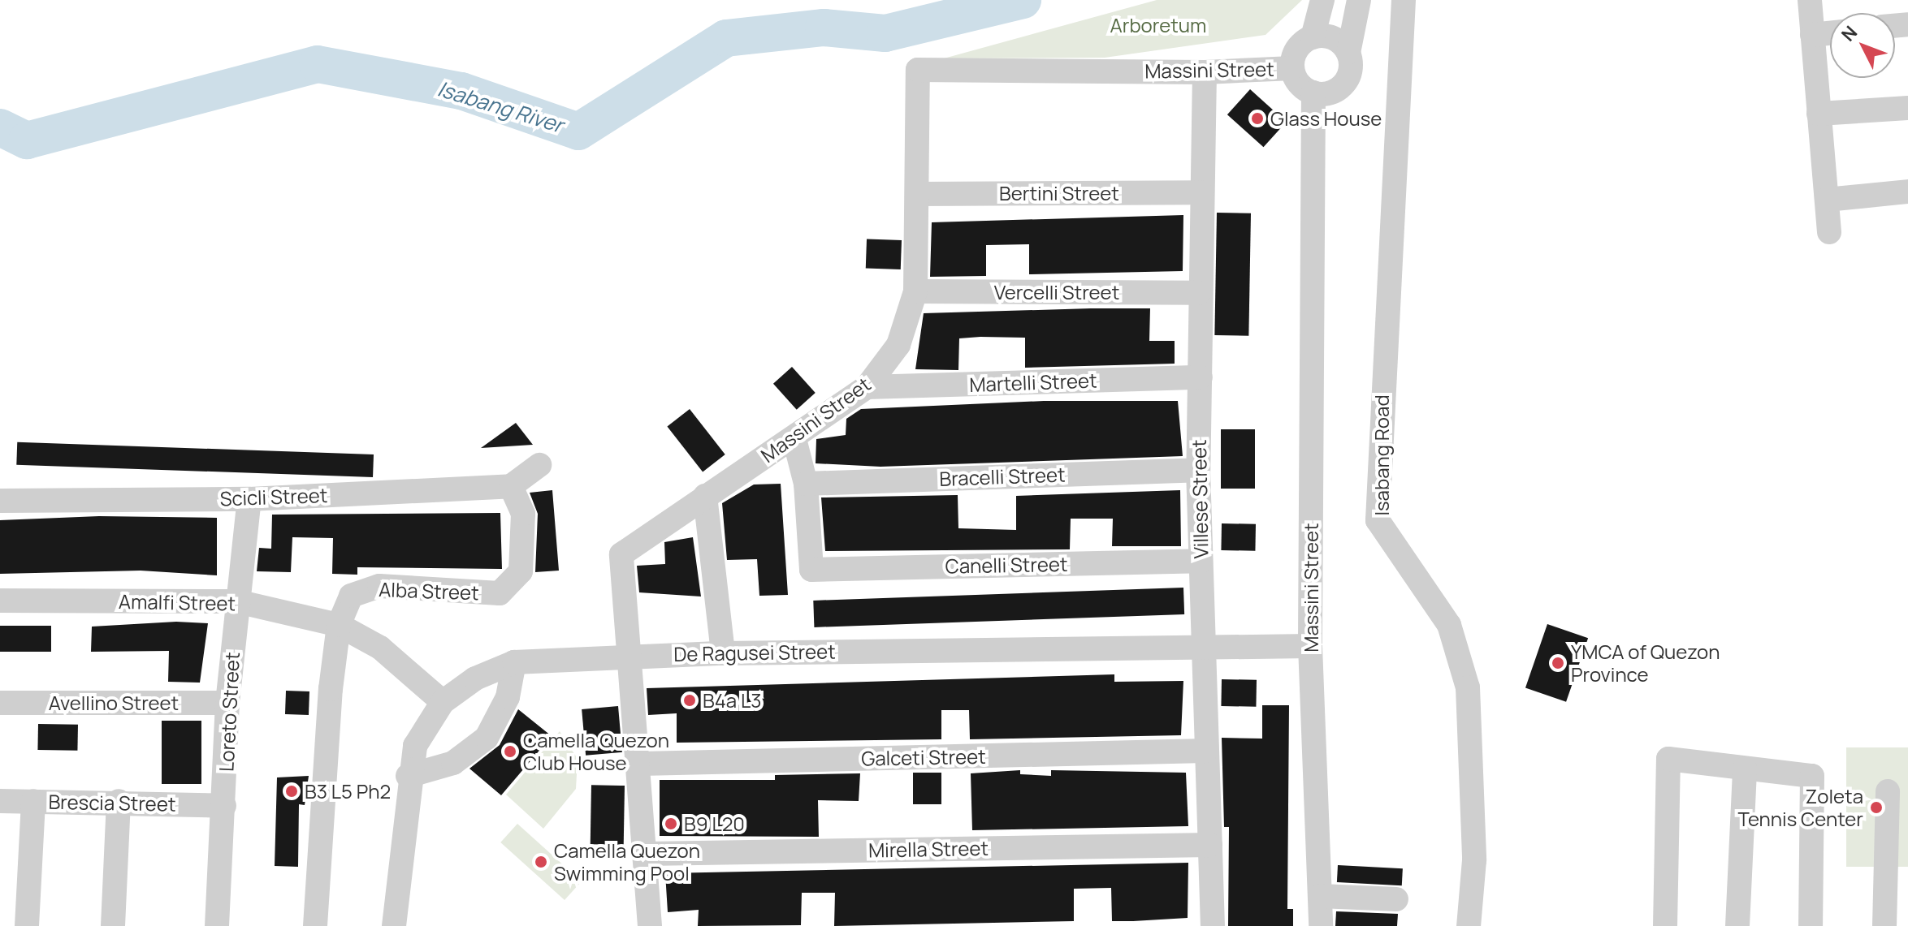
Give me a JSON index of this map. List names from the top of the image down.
{
  "streets": {
    "street": [
      "Massini Street",
      "Bertini Street",
      "Vercelli Street",
      "Martelli Street",
      "Isabang Road",
      "Bracelli Street",
      "Scicli Street",
      "Villese Street",
      "Canelli Street",
      "Alba Street",
      "Amalfi Street",
      "De Ragusei Street",
      "Avellino Street",
      "Loreto Street",
      "Galceti Street",
      "Brescia Street",
      "Mirella Street"
    ]
  },
  "crossings": [
    ["Massini Street", "Bertini Street"],
    ["Massini Street", "Vercelli Street"],
    ["Massini Street", "Martelli Street"],
    ["Massini Street", "Villese Street"],
    ["Massini Street", "De Ragusei Street"],
    ["Massini Street", "Galceti Street"],
    ["Massini Street", "Mirella Street"],
    ["Bertini Street", "Villese Street"],
    ["Vercelli Street", "Villese Street"],
    ["Martelli Street", "Villese Street"],
    ["Bracelli Street", "Villese Street"],
    ["Bracelli Street", "Canelli Street"],
    ["Scicli Street", "Alba Street"],
    ["Scicli Street", "Loreto Street"],
    ["Villese Street", "Canelli Street"],
    ["Villese Street", "De Ragusei Street"],
    ["Villese Street", "Galceti Street"],
    ["Villese Street", "Mirella Street"],
    ["Alba Street", "Amalfi Street"],
    ["Amalfi Street", "De Ragusei Street"],
    ["Amalfi Street", "Loreto Street"],
    ["Avellino Street", "Loreto Street"],
    ["Loreto Street", "Brescia Street"]
  ],
  "water": ["Isabang River"],
  "parks": ["Arboretum"],
  "places": [
    "Glass House",
    "YMCA of Quezon Province",
    "B4a L3",
    "Camella Quezon Club House",
    "B3 L5 Ph2",
    "Zoleta Tennis Center",
    "B9 L20",
    "Camella Quezon Swimming Pool"
  ],
  "north": "top left"
}
